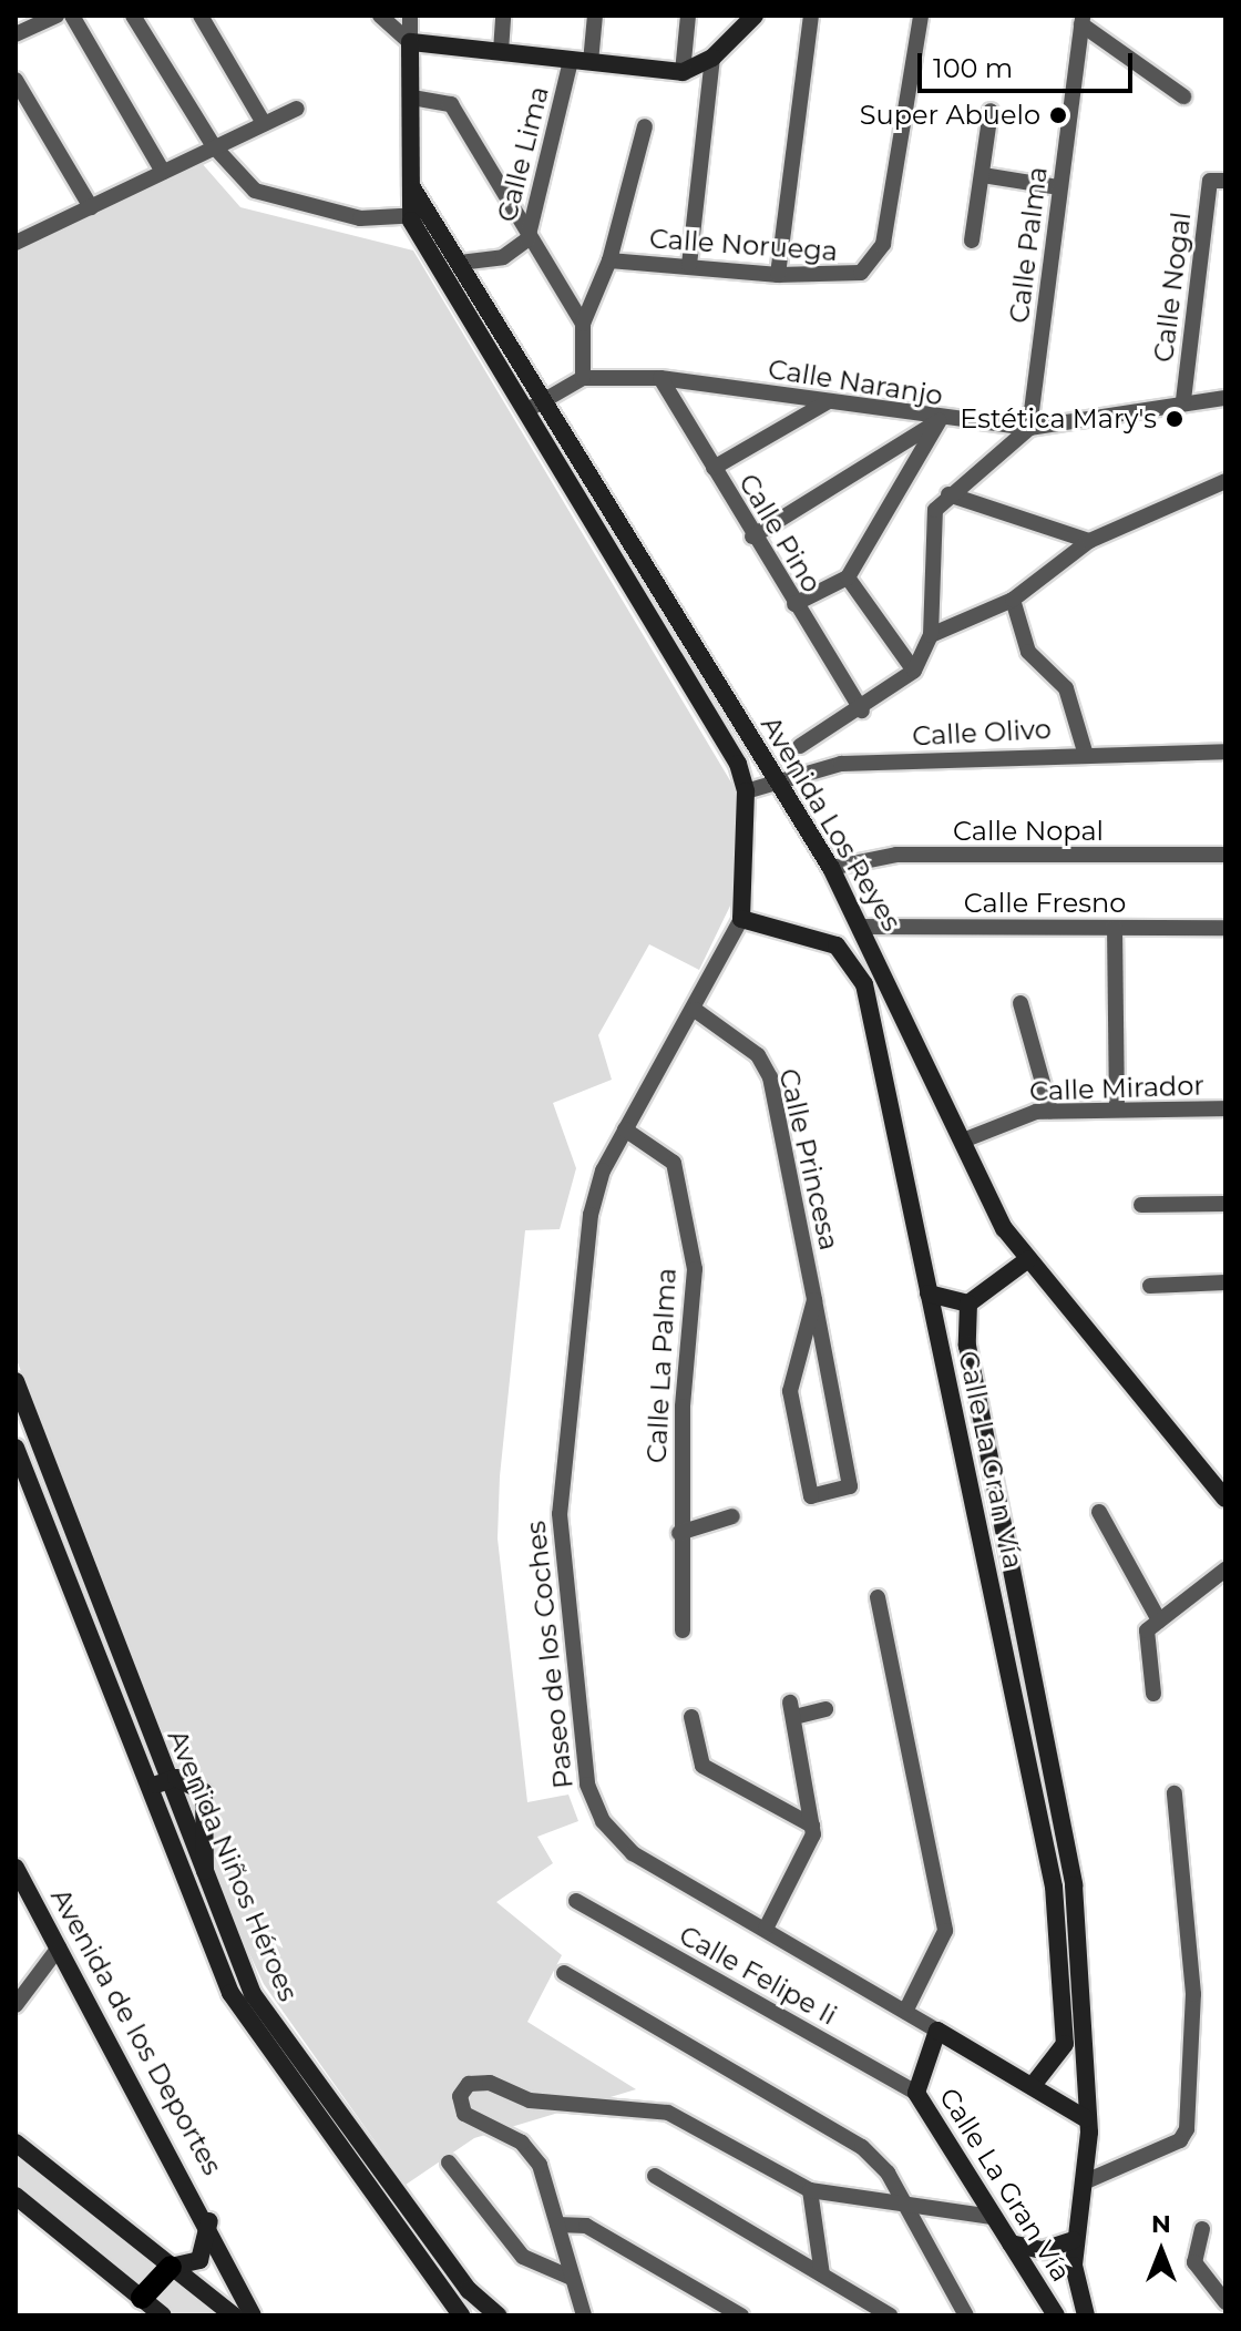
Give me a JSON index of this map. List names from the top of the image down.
{
  "streets": {
    "street": [
      "Calle Lima",
      "Calle Noruega",
      "Calle Palma",
      "Calle Nogal",
      "Calle Naranjo",
      "Calle Pino",
      "Calle Olivo",
      "Avenida Los Reyes",
      "Calle Nopal",
      "Calle Fresno",
      "Calle Mirador",
      "Calle Princesa",
      "Calle La Palma",
      "Calle La Gran Vía",
      "Paseo de los Coches",
      "Avenida Niños Héroes",
      "Calle Felipe Ii",
      "Avenida de los Deportes"
    ]
  },
  "crossings": [
    ["Calle Lima", "Avenida Los Reyes"],
    ["Calle Palma", "Calle Naranjo"],
    ["Calle Nogal", "Calle Naranjo"],
    ["Calle Naranjo", "Calle Pino"],
    ["Calle Olivo", "Avenida Los Reyes"],
    ["Calle Olivo", "Paseo de los Coches"],
    ["Avenida Los Reyes", "Calle Nopal"],
    ["Avenida Los Reyes", "Calle Fresno"],
    ["Avenida Los Reyes", "Calle Mirador"],
    ["Avenida Los Reyes", "Paseo de los Coches"],
    ["Calle Princesa", "Paseo de los Coches"],
    ["Calle La Palma", "Paseo de los Coches"],
    ["Calle La Gran Vía", "Paseo de los Coches"],
    ["Calle La Gran Vía", "Calle Felipe Ii"]
  ],
  "places": ["Super Abuelo", "Estética Mary's"],
  "scale_bar": "100 m",
  "north": "top"
}
